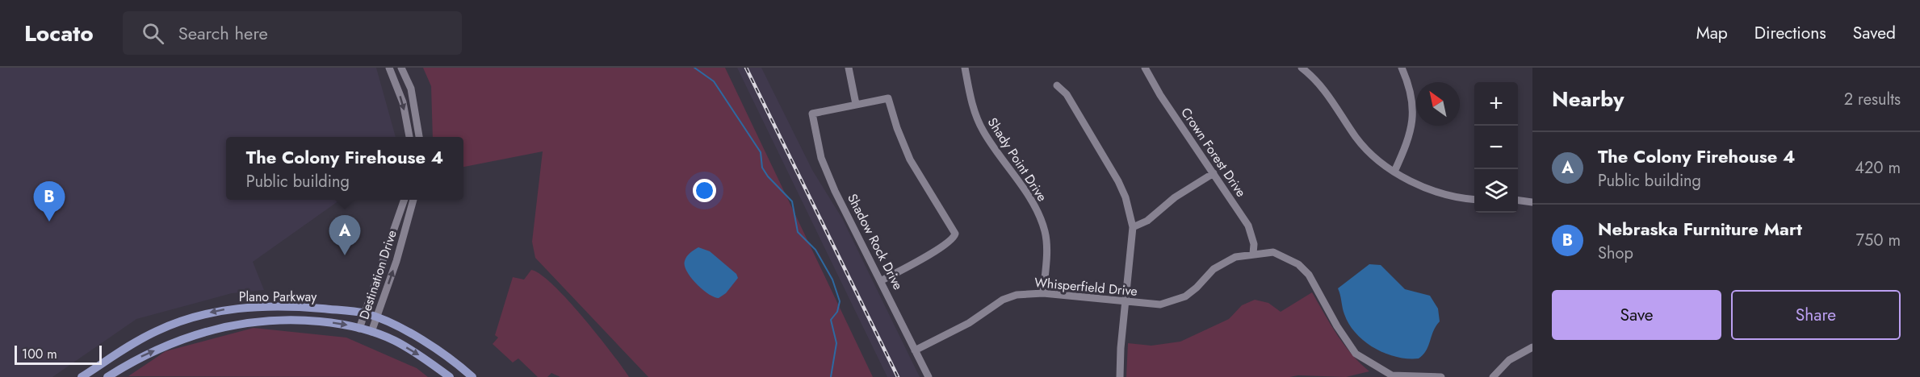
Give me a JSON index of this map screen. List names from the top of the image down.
{
  "streets": {
    "main road": ["Plano Parkway"],
    "street": [
      "Crown Forest Drive",
      "Shady Point Drive",
      "Shadow Rock Drive",
      "Destination Drive",
      "Whisperfield Drive"
    ]
  },
  "crossings": [
    ["Crown Forest Drive", "Whisperfield Drive"],
    ["Shady Point Drive", "Whisperfield Drive"],
    ["Shadow Rock Drive", "Whisperfield Drive"],
    ["Destination Drive", "Plano Parkway"]
  ],
  "scale_bar": "100 m",
  "north": "top left",
  "page": {
    "header": "Locato",
    "search": "Search here",
    "nav": ["Map", "Directions", "Saved"],
    "heading": ["Nearby", "2 results"],
    "map_buttons": ["+", "−"],
    "list": [
      {
        "mark": "A",
        "name": "The Colony Firehouse 4",
        "note": "Public building",
        "value": "420 m"
      },
      {
        "mark": "B",
        "name": "Nebraska Furniture Mart",
        "note": "Shop",
        "value": "750 m"
      }
    ],
    "popup": ["The Colony Firehouse 4", "Public building"],
    "pins": ["B", "A"],
    "buttons": ["Save", "Share"],
    "scale": "100 m"
  }
}
